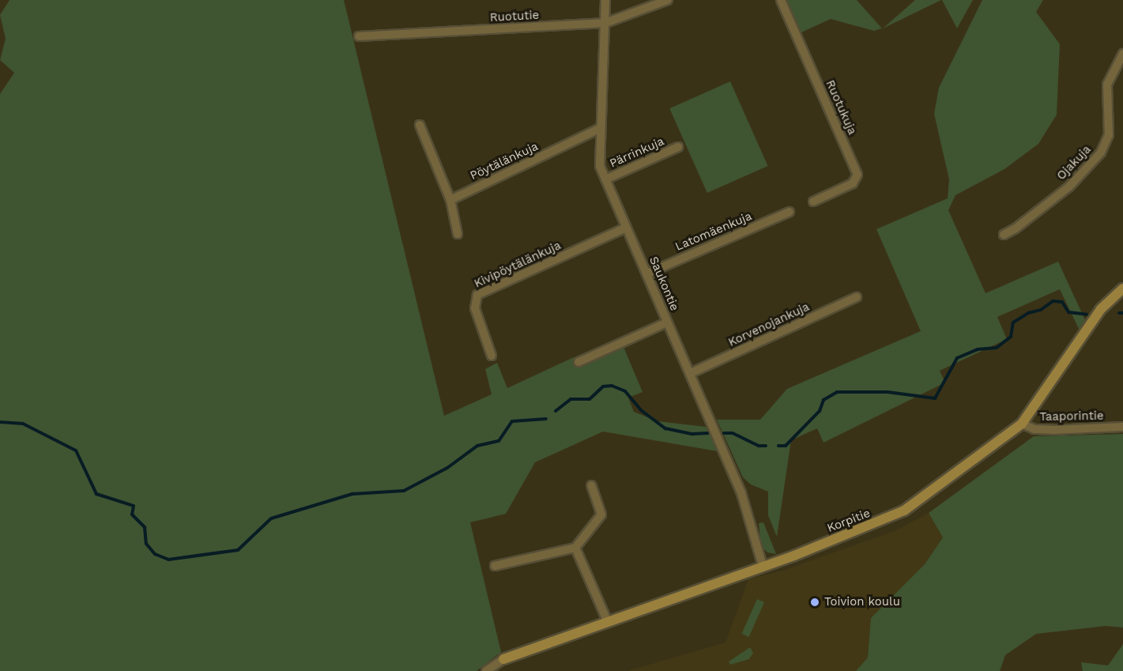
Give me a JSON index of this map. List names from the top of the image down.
{
  "streets": {
    "street": [
      "Ruotutie",
      "Ruotukuja",
      "Pärrinkuja",
      "Pöytälänkuja",
      "Ojakuja",
      "Latomäenkuja",
      "Kivipöytälänkuja",
      "Saukontie",
      "Korvenojankuja",
      "Taaporintie",
      "Korpitie"
    ]
  },
  "crossings": [
    ["Ruotutie", "Saukontie"],
    ["Pärrinkuja", "Saukontie"],
    ["Pöytälänkuja", "Saukontie"],
    ["Latomäenkuja", "Saukontie"],
    ["Kivipöytälänkuja", "Saukontie"],
    ["Saukontie", "Korvenojankuja"],
    ["Saukontie", "Korpitie"],
    ["Taaporintie", "Korpitie"]
  ],
  "places": ["Toivion koulu"]
}
